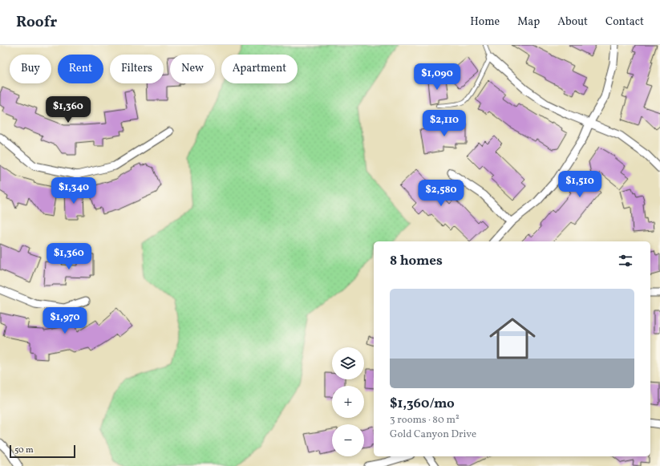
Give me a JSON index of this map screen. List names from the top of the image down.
{
  "scale_bar": "50 m",
  "page": {
    "header": "Roofr",
    "nav": [
      "Home",
      "Map",
      "About",
      "Contact"
    ],
    "chip": [
      "Buy",
      "Rent",
      "Filters",
      "New",
      "Apartment"
    ],
    "price": [
      "$1,090",
      "$1,360",
      "$2,110",
      "$1,510",
      "$1,340",
      "$2,580",
      "$1,360",
      "$1,970"
    ],
    "heading": "8 homes",
    "list": [
      {
        "name": "$1,360/mo",
        "note": "3 rooms · 80 m² · Gold Canyon Drive"
      }
    ],
    "map_buttons": ["+", "−"],
    "scale": "50 m"
  }
}
